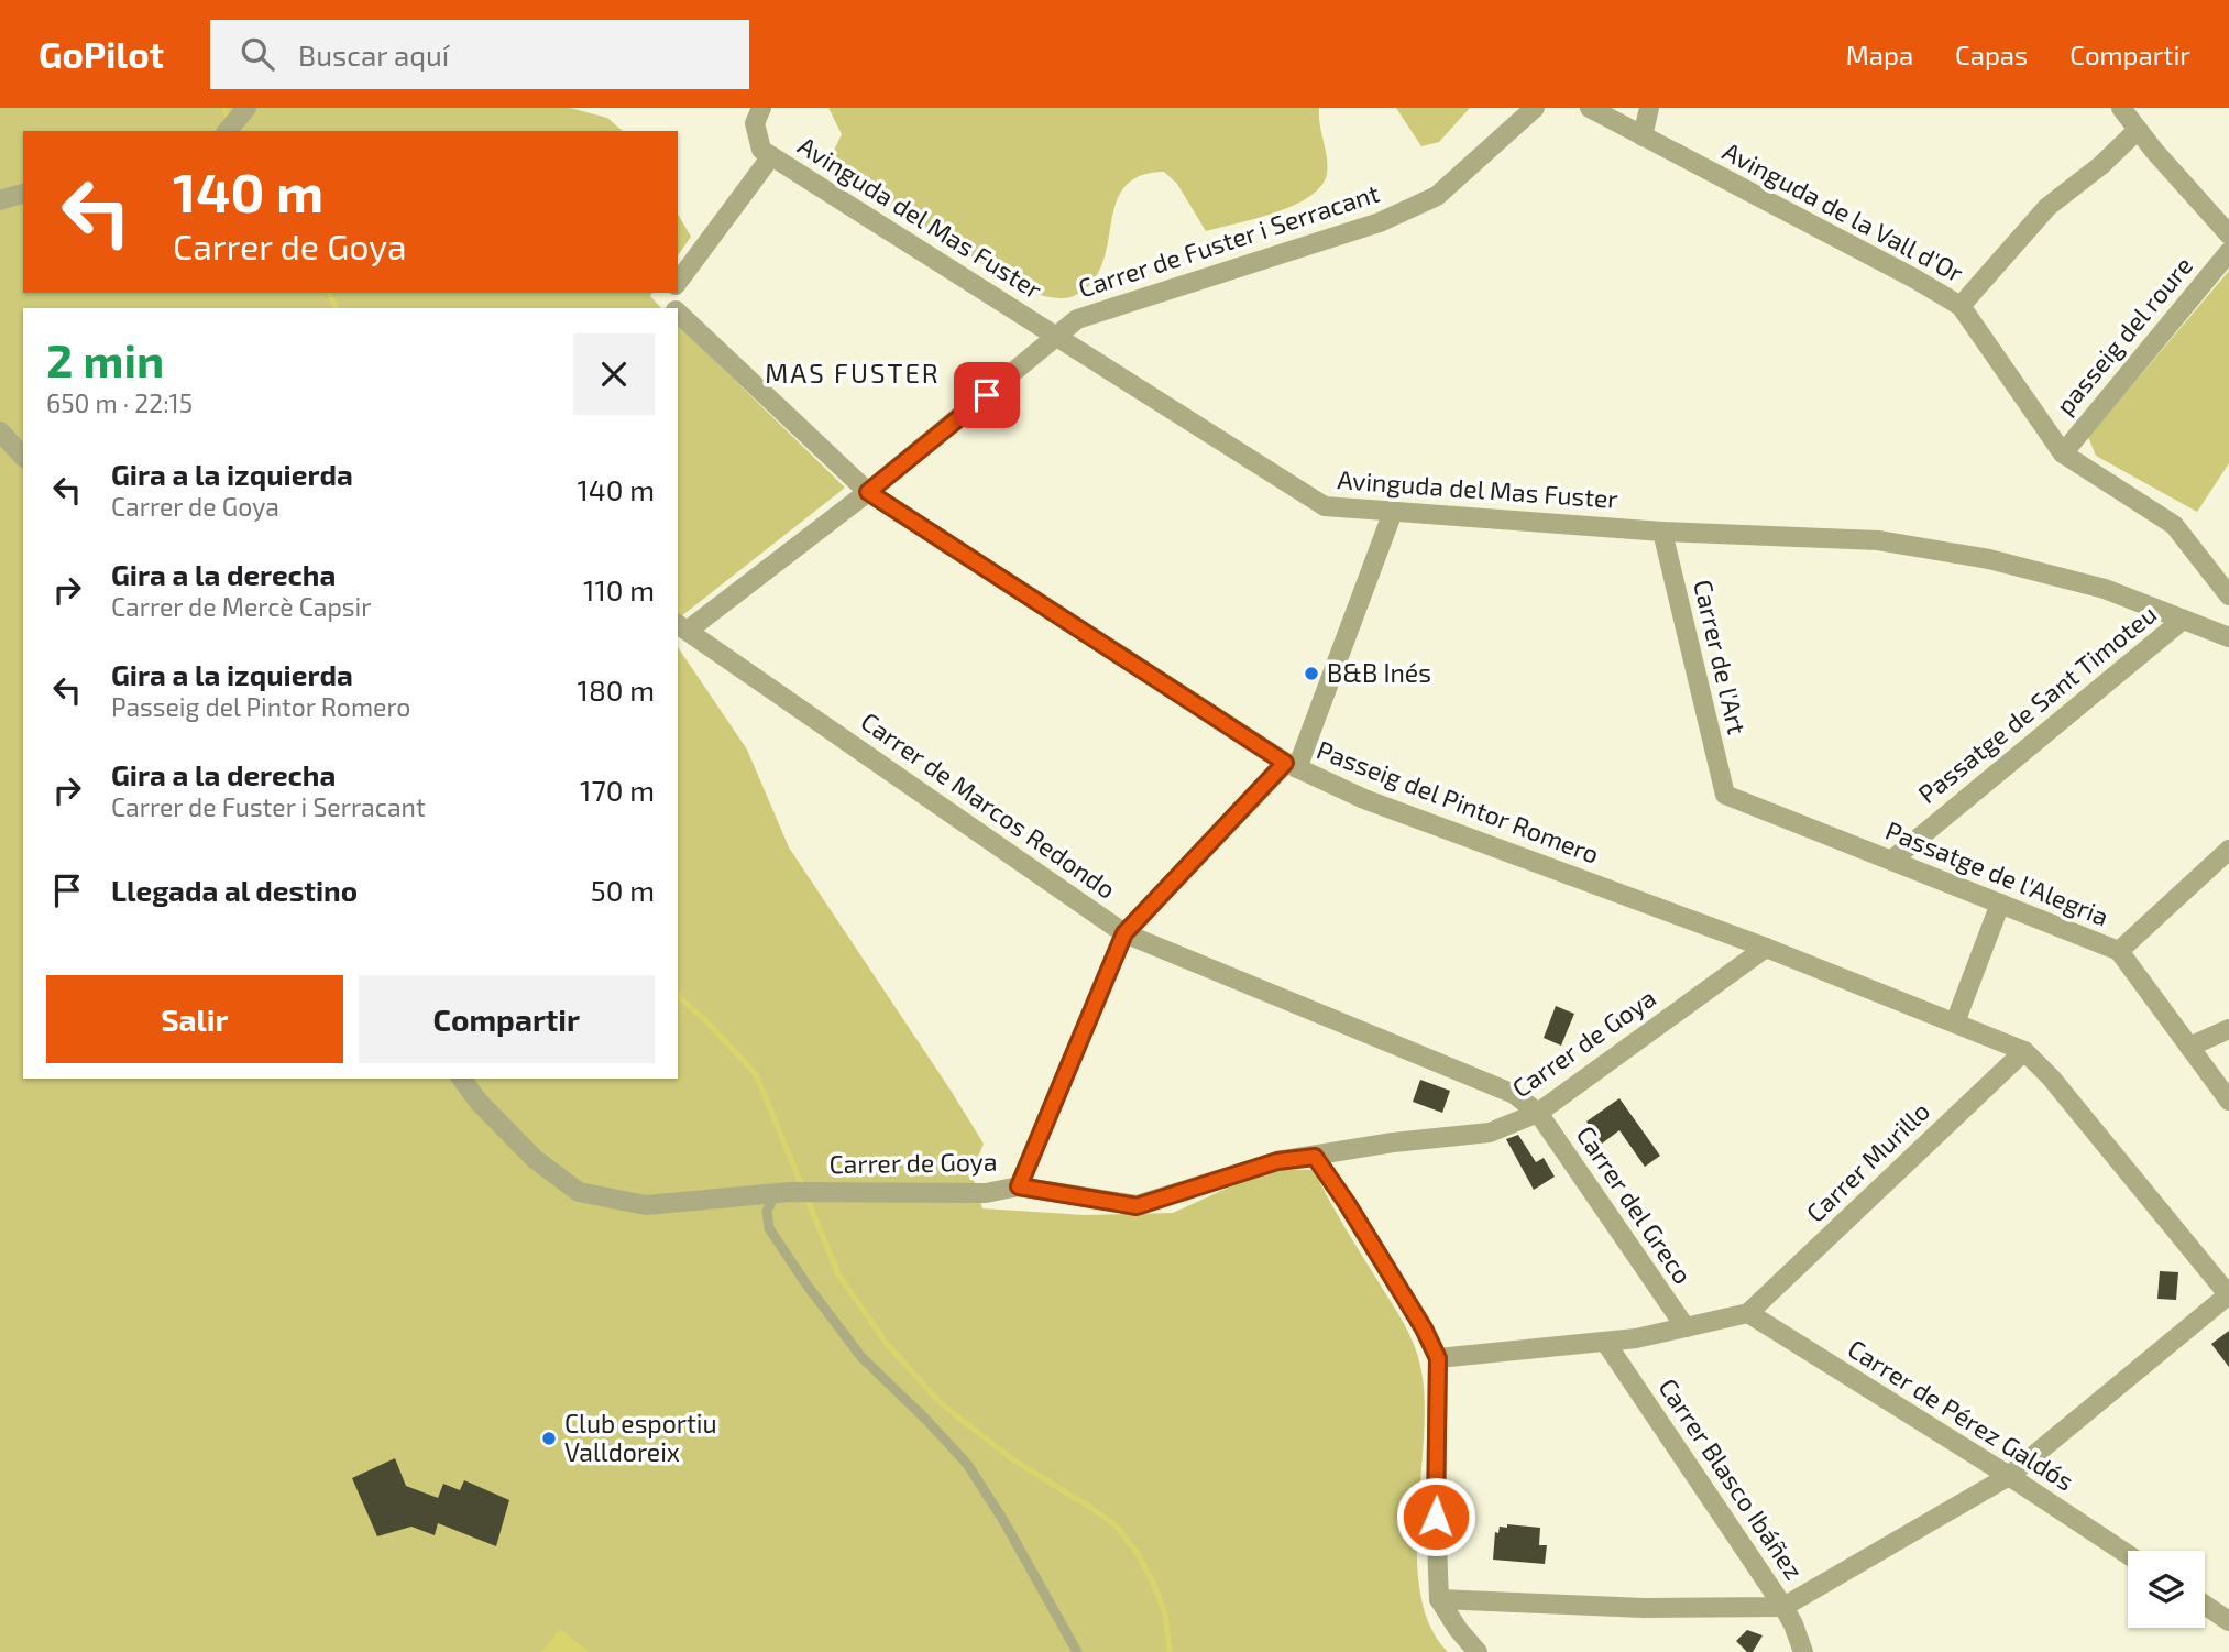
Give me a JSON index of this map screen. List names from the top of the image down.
{
  "streets": {
    "street": [
      "Avinguda de la Vall d'Or",
      "Avinguda del Mas Fuster",
      "Carrer de Fuster i Serracant",
      "passeig del roure",
      "Carrer de l'Art",
      "Passatge de Sant Timoteu",
      "Passeig del Pintor Romero",
      "Carrer de Marcos Redondo",
      "Passatge de l'Alegria",
      "Carrer de Goya",
      "Carrer Murillo",
      "Carrer del Greco",
      "Carrer de Pérez Galdós",
      "Carrer Blasco Ibáñez"
    ]
  },
  "crossings": [
    ["Avinguda de la Vall d'Or", "passeig del roure"],
    ["Avinguda del Mas Fuster", "Carrer de Fuster i Serracant"],
    ["Avinguda del Mas Fuster", "Carrer de l'Art"],
    ["Avinguda del Mas Fuster", "Passatge de Sant Timoteu"],
    ["Carrer de Fuster i Serracant", "Passeig del Pintor Romero"],
    ["Carrer de Fuster i Serracant", "Carrer de Marcos Redondo"],
    ["Carrer de l'Art", "Passatge de l'Alegria"],
    ["Passatge de Sant Timoteu", "Passatge de l'Alegria"],
    ["Passeig del Pintor Romero", "Carrer de Goya"],
    ["Passeig del Pintor Romero", "Carrer Murillo"],
    ["Carrer de Marcos Redondo", "Carrer de Goya"],
    ["Carrer de Marcos Redondo", "Carrer del Greco"],
    ["Carrer de Goya", "Carrer del Greco"],
    ["Carrer Murillo", "Carrer de Pérez Galdós"]
  ],
  "districts": ["MAS FUSTER"],
  "places": ["B&B Inés", "Club esportiu Valldoreix"],
  "page": {
    "header": "GoPilot",
    "search": "Buscar aquí",
    "nav": ["Mapa", "Capas", "Compartir"],
    "turn": ["140 m", "Carrer de Goya"],
    "heading": ["2 min", "650 m · 22:15"],
    "list": [
      {
        "name": "Gira a la izquierda",
        "note": "Carrer de Goya",
        "value": "140 m"
      },
      {
        "name": "Gira a la derecha",
        "note": "Carrer de Mercè Capsir",
        "value": "110 m"
      },
      {
        "name": "Gira a la izquierda",
        "note": "Passeig del Pintor Romero",
        "value": "180 m"
      },
      {
        "name": "Gira a la derecha",
        "note": "Carrer de Fuster i Serracant",
        "value": "170 m"
      },
      {
        "name": "Llegada al destino",
        "value": "50 m"
      }
    ],
    "buttons": ["Salir", "Compartir"]
  }
}
